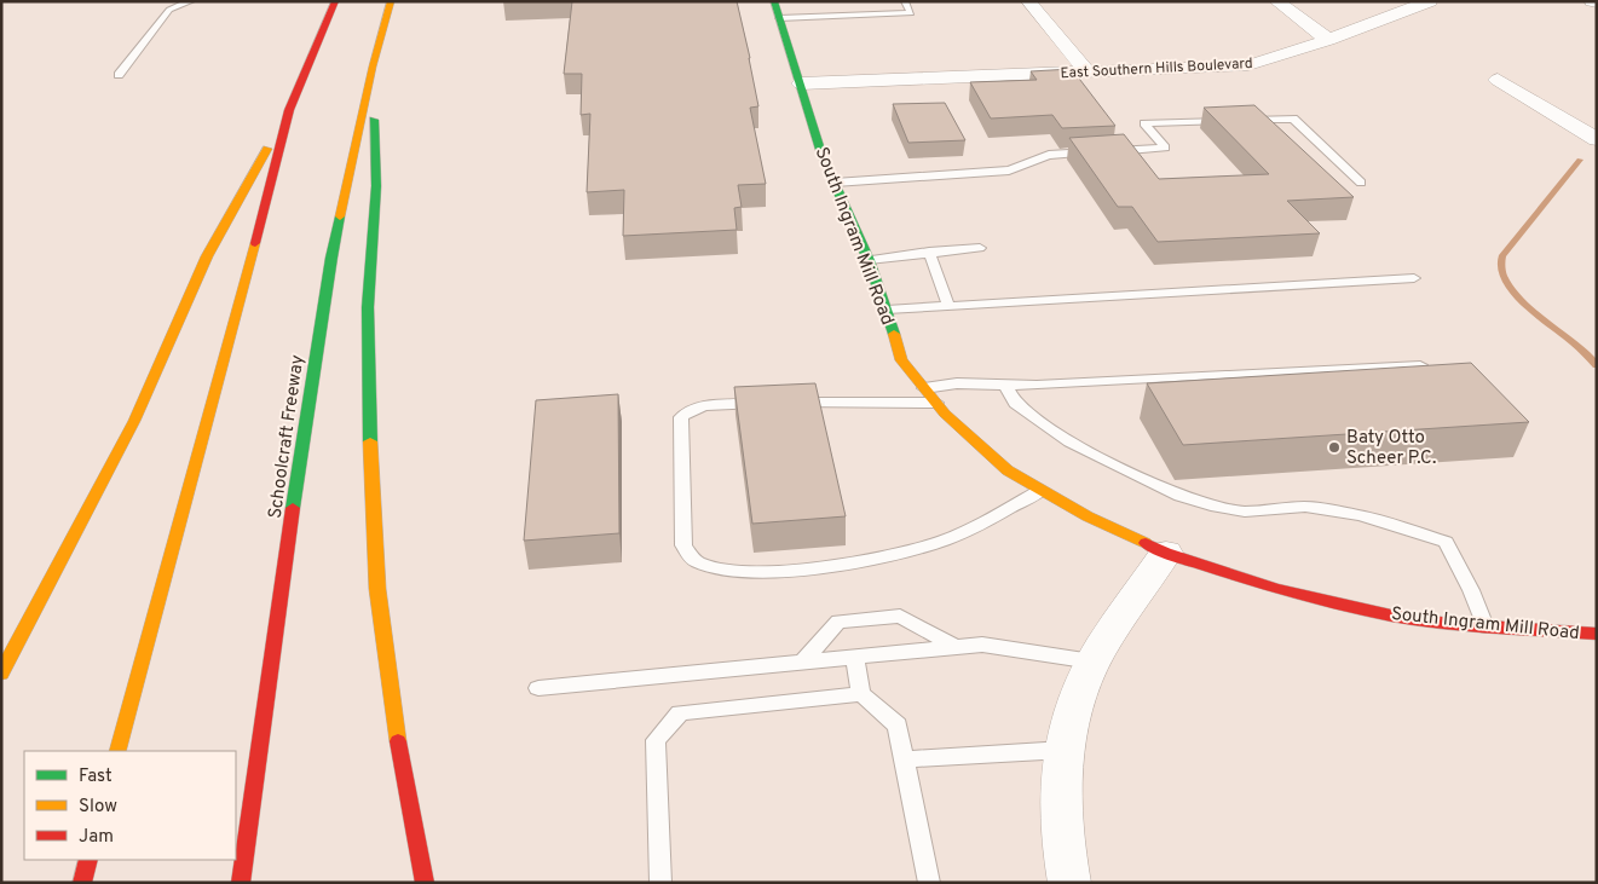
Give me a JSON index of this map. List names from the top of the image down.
{
  "streets": {
    "main road": ["South Ingram Mill Road", "Schoolcraft Freeway"],
    "street": ["East Southern Hills Boulevard"]
  },
  "crossings": [
    ["East Southern Hills Boulevard", "South Ingram Mill Road"]
  ],
  "places": ["Baty Otto Scheer P.C."],
  "legend": ["Fast", "Slow", "Jam"]
}
